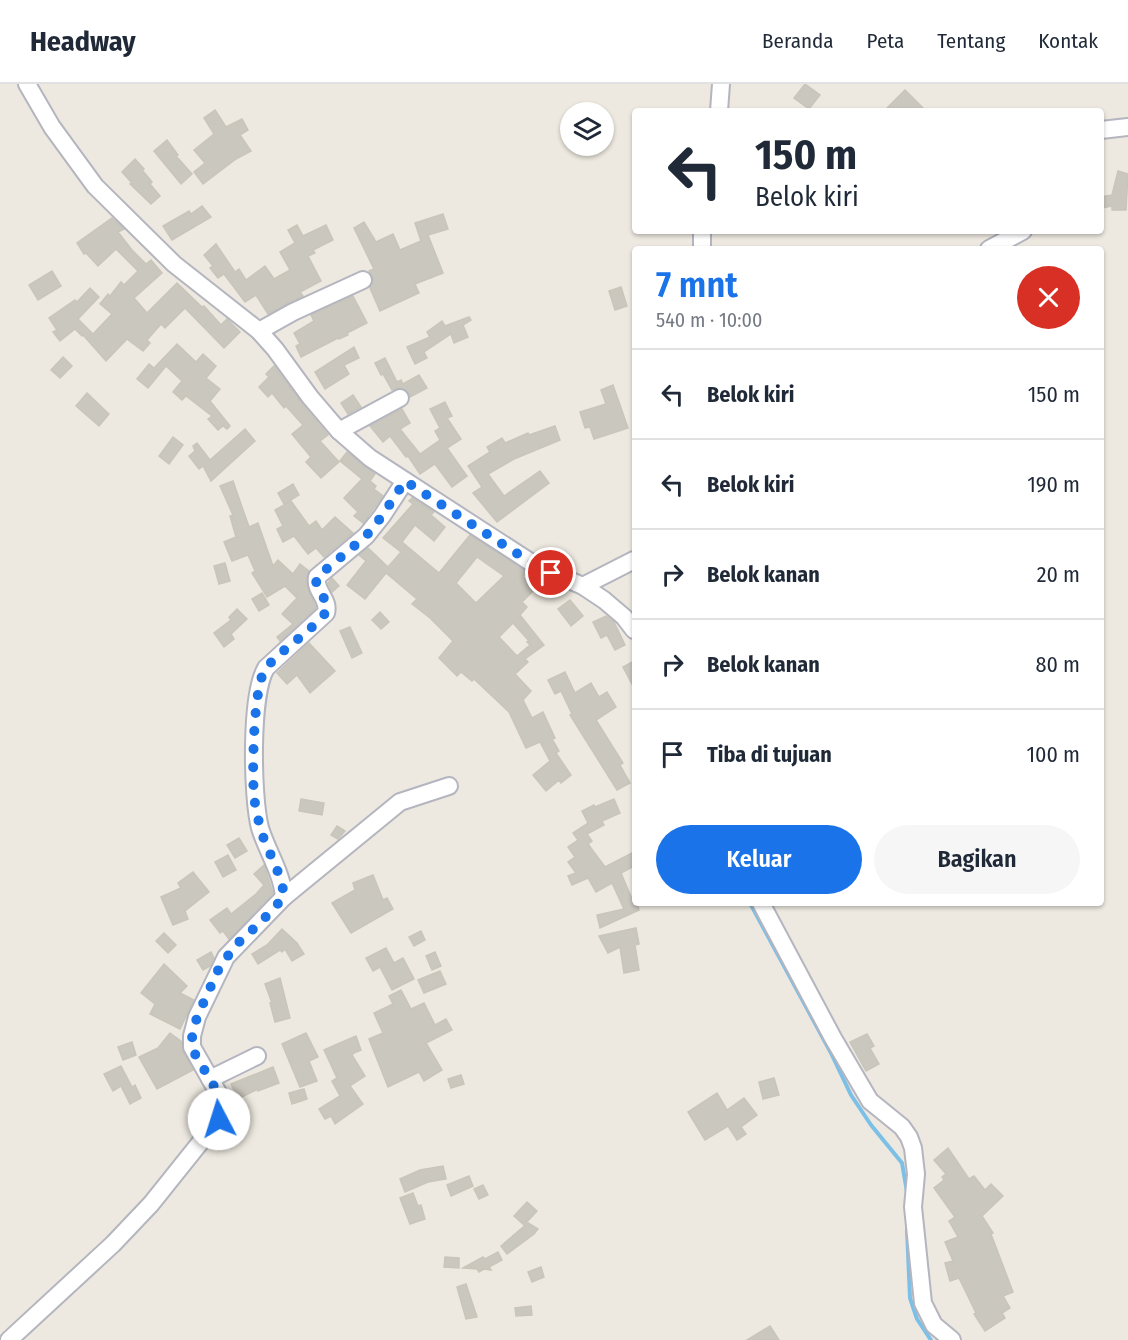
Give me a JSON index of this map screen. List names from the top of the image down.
{
  "page": {
    "header": "Headway",
    "nav": [
      "Beranda",
      "Peta",
      "Tentang",
      "Kontak"
    ],
    "turn": ["150 m", "Belok kiri"],
    "heading": ["7 mnt", "540 m · 10:00"],
    "list": [
      {
        "name": "Belok kiri",
        "value": "150 m"
      },
      {
        "name": "Belok kiri",
        "value": "190 m"
      },
      {
        "name": "Belok kanan",
        "value": "20 m"
      },
      {
        "name": "Belok kanan",
        "value": "80 m"
      },
      {
        "name": "Tiba di tujuan",
        "value": "100 m"
      }
    ],
    "buttons": ["Keluar", "Bagikan"]
  }
}
